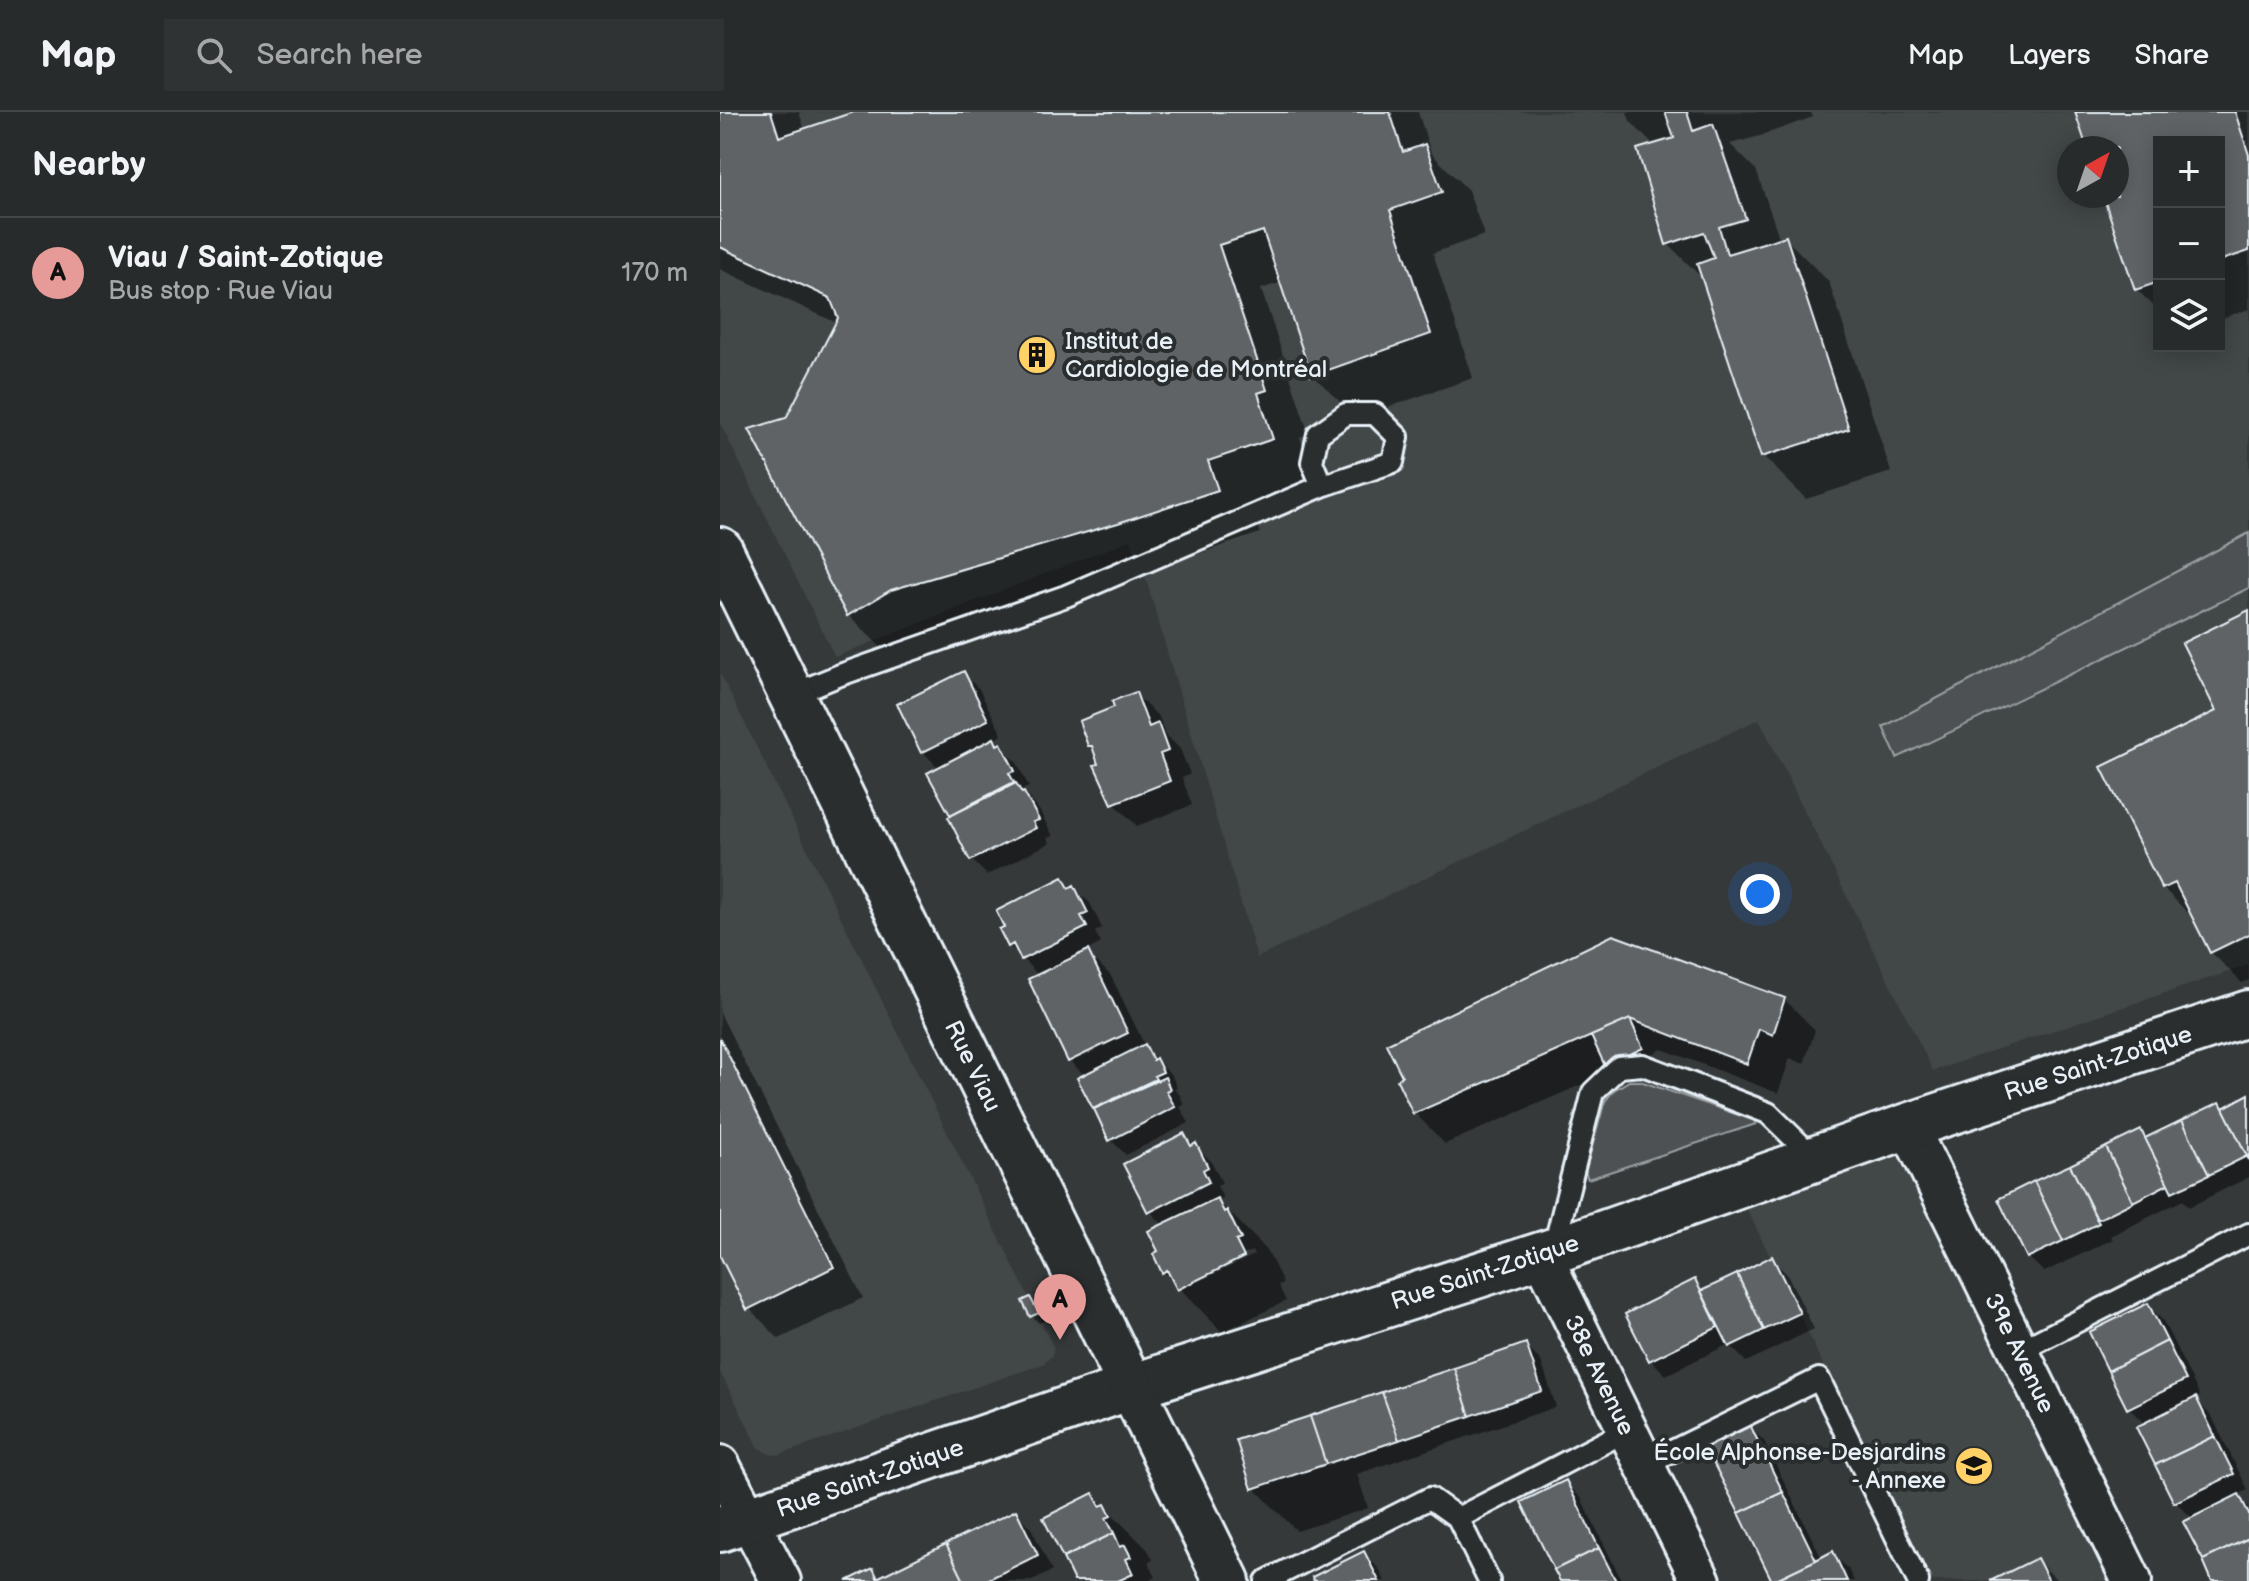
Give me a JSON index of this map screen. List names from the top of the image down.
{
  "streets": {
    "street": [
      "Rue Saint-Zotique",
      "Rue Viau",
      "39e Avenue",
      "38e Avenue"
    ]
  },
  "crossings": [
    ["Rue Saint-Zotique", "Rue Viau"],
    ["Rue Saint-Zotique", "39e Avenue"],
    ["Rue Saint-Zotique", "38e Avenue"]
  ],
  "places": {
    "building": ["Institut de Cardiologie de Montréal"],
    "school or university": ["École Alphonse-Desjardins - Annexe"]
  },
  "north": "top right",
  "page": {
    "header": "Map",
    "search": "Search here",
    "nav": ["Map", "Layers", "Share"],
    "heading": "Nearby",
    "map_buttons": ["+", "−"],
    "list": [
      {
        "mark": "A",
        "name": "Viau / Saint-Zotique",
        "note": "Bus stop · Rue Viau",
        "value": "170 m"
      }
    ],
    "pins": "A"
  }
}
